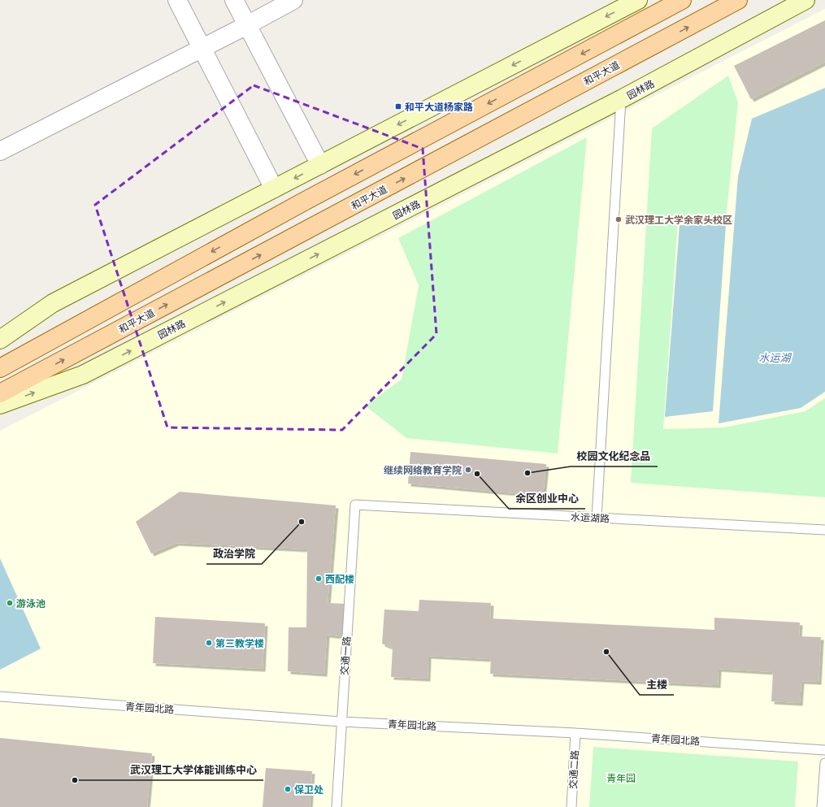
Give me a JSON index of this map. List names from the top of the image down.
{
  "streets": {
    "main road": ["和平大道", "园林路"],
    "lane": [
      "水运湖路",
      "交通一路",
      "青年园北路",
      "交通二路"
    ]
  },
  "crossings": [
    ["水运湖路", "交通一路"],
    ["交通一路", "青年园北路"],
    ["青年园北路", "交通二路"]
  ],
  "water": ["水运湖"],
  "parks": ["青年园"],
  "places": {
    "transit": ["和平大道杨家路"],
    "other": [
      "武汉理工大学余家头校区",
      "继续网络教育学院",
      "校园文化纪念品",
      "余区创业中心",
      "政治学院",
      "西配楼",
      "游泳池",
      "第三教学楼",
      "主楼",
      "武汉理工大学体能训练中心",
      "保卫处"
    ]
  }
}
